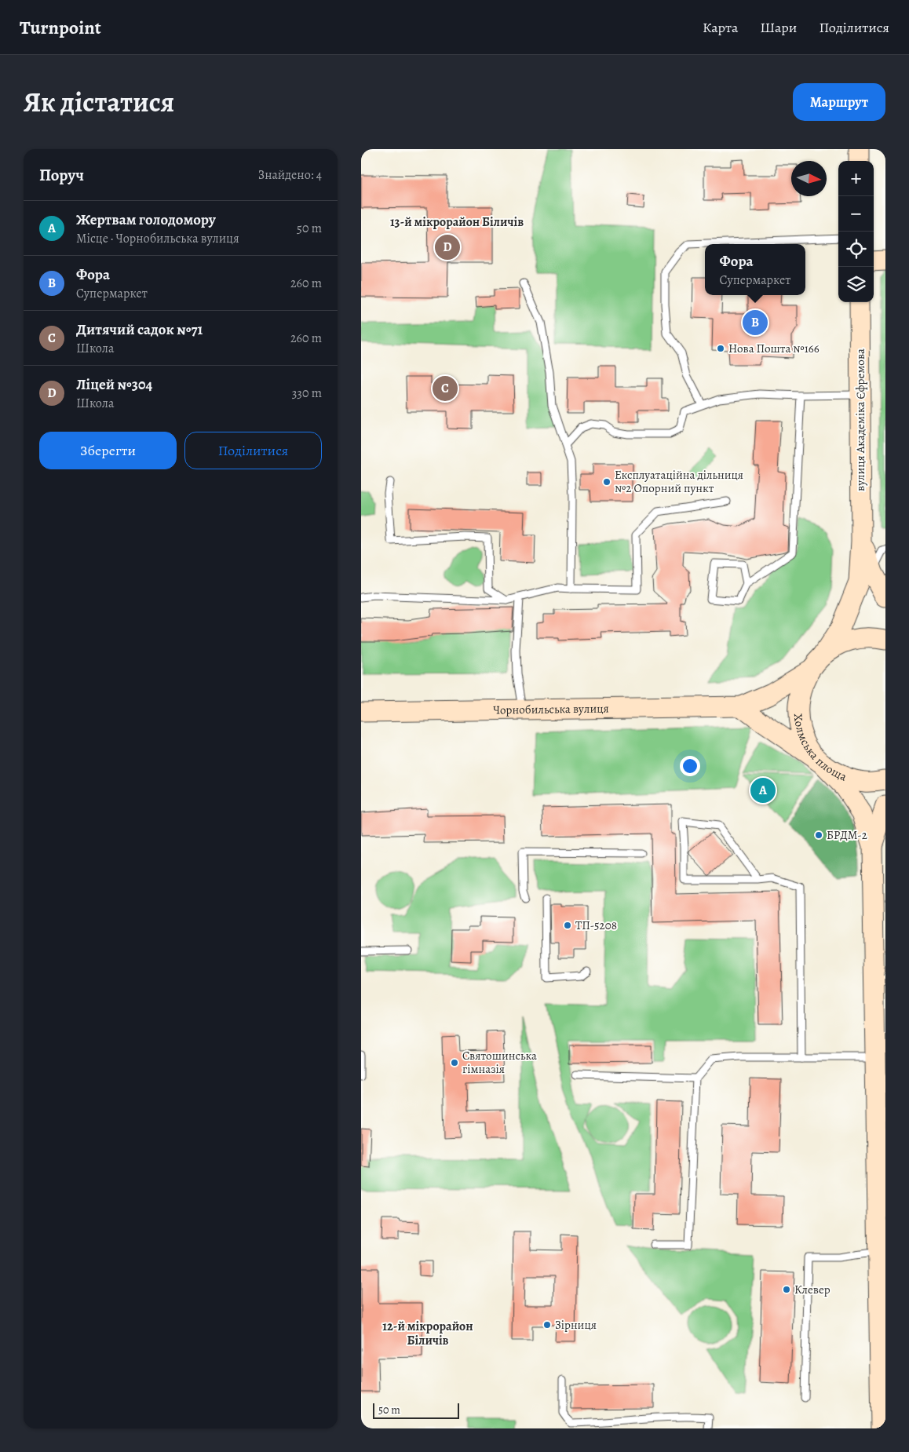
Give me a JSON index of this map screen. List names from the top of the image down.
{
  "streets": {
    "main road": ["вулиця Академіка Єфремова", "Чорнобильська вулиця", "Холмська площа"]
  },
  "crossings": [
    ["вулиця Академіка Єфремова", "Чорнобильська вулиця"],
    ["вулиця Академіка Єфремова", "Холмська площа"],
    ["Чорнобильська вулиця", "Холмська площа"]
  ],
  "districts": ["13-й мікрорайон Біличів", "12-й мікрорайон Біличів"],
  "places": [
    "Нова Пошта №166",
    "Експлуатаційна дільниця №2 Опорний пункт",
    "БРДМ-2",
    "ТП-5208",
    "Святошинська гімназія",
    "Клевер",
    "Зірниця"
  ],
  "scale_bar": "50 m",
  "north": "right",
  "page": {
    "header": "Turnpoint",
    "nav": ["Карта", "Шари", "Поділитися"],
    "title": "Як дістатися",
    "buttons": [
      "Маршрут",
      ["Зберегти", "Поділитися"]
    ],
    "heading": ["Поруч", "Знайдено: 4"],
    "map_buttons": ["+", "−"],
    "list": [
      {
        "mark": "A",
        "name": "Жертвам голодомору",
        "note": "Місце · Чорнобильська вулиця",
        "value": "50 m"
      },
      {
        "mark": "B",
        "name": "Фора",
        "note": "Супермаркет",
        "value": "260 m"
      },
      {
        "mark": "C",
        "name": "Дитячий садок №71",
        "note": "Школа",
        "value": "260 m"
      },
      {
        "mark": "D",
        "name": "Ліцей №304",
        "note": "Школа",
        "value": "330 m"
      }
    ],
    "pins": [
      "D",
      "B",
      "C",
      "A"
    ],
    "popup": ["Фора", "Супермаркет"],
    "scale": "50 m"
  }
}
